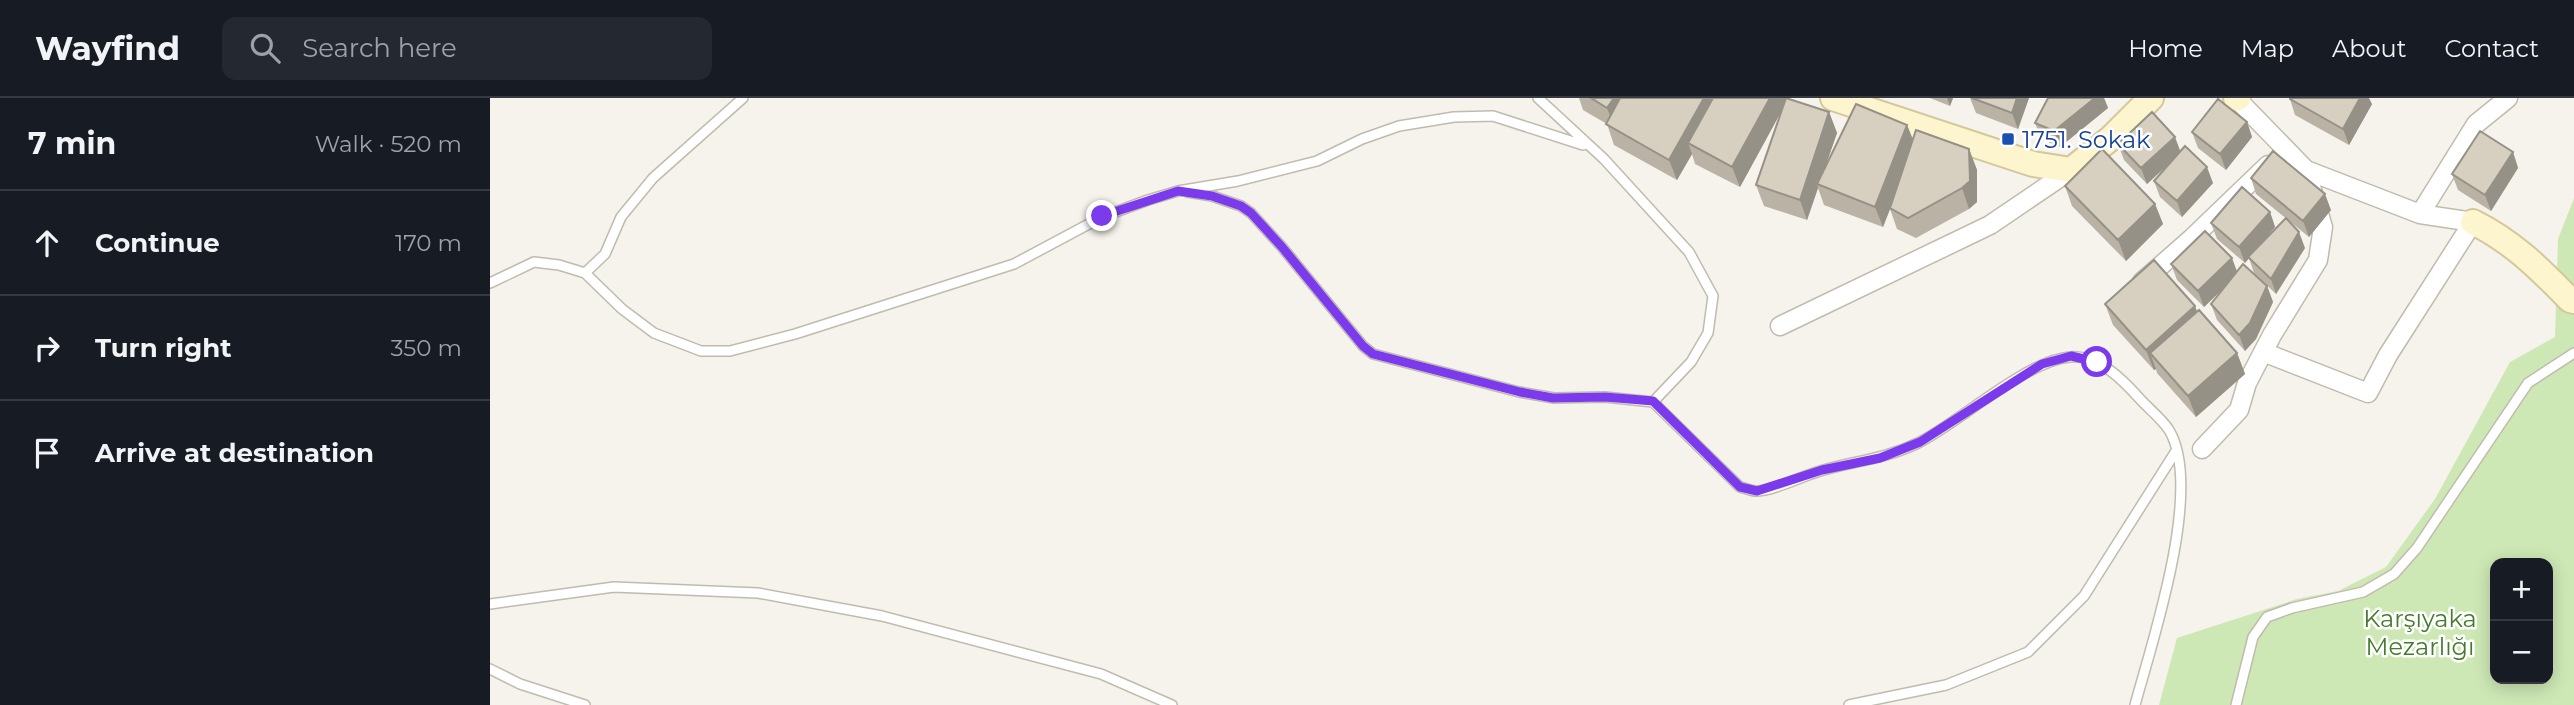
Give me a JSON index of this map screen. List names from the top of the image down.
{
  "parks": ["Karşıyaka Mezarlığı"],
  "places": {
    "transit": ["1751. Sokak"]
  },
  "page": {
    "header": "Wayfind",
    "search": "Search here",
    "nav": [
      "Home",
      "Map",
      "About",
      "Contact"
    ],
    "heading": ["7 min", "Walk · 520 m"],
    "list": [
      ["Continue", "170 m"],
      ["Turn right", "350 m"],
      "Arrive at destination"
    ],
    "map_buttons": ["+", "−"]
  }
}
